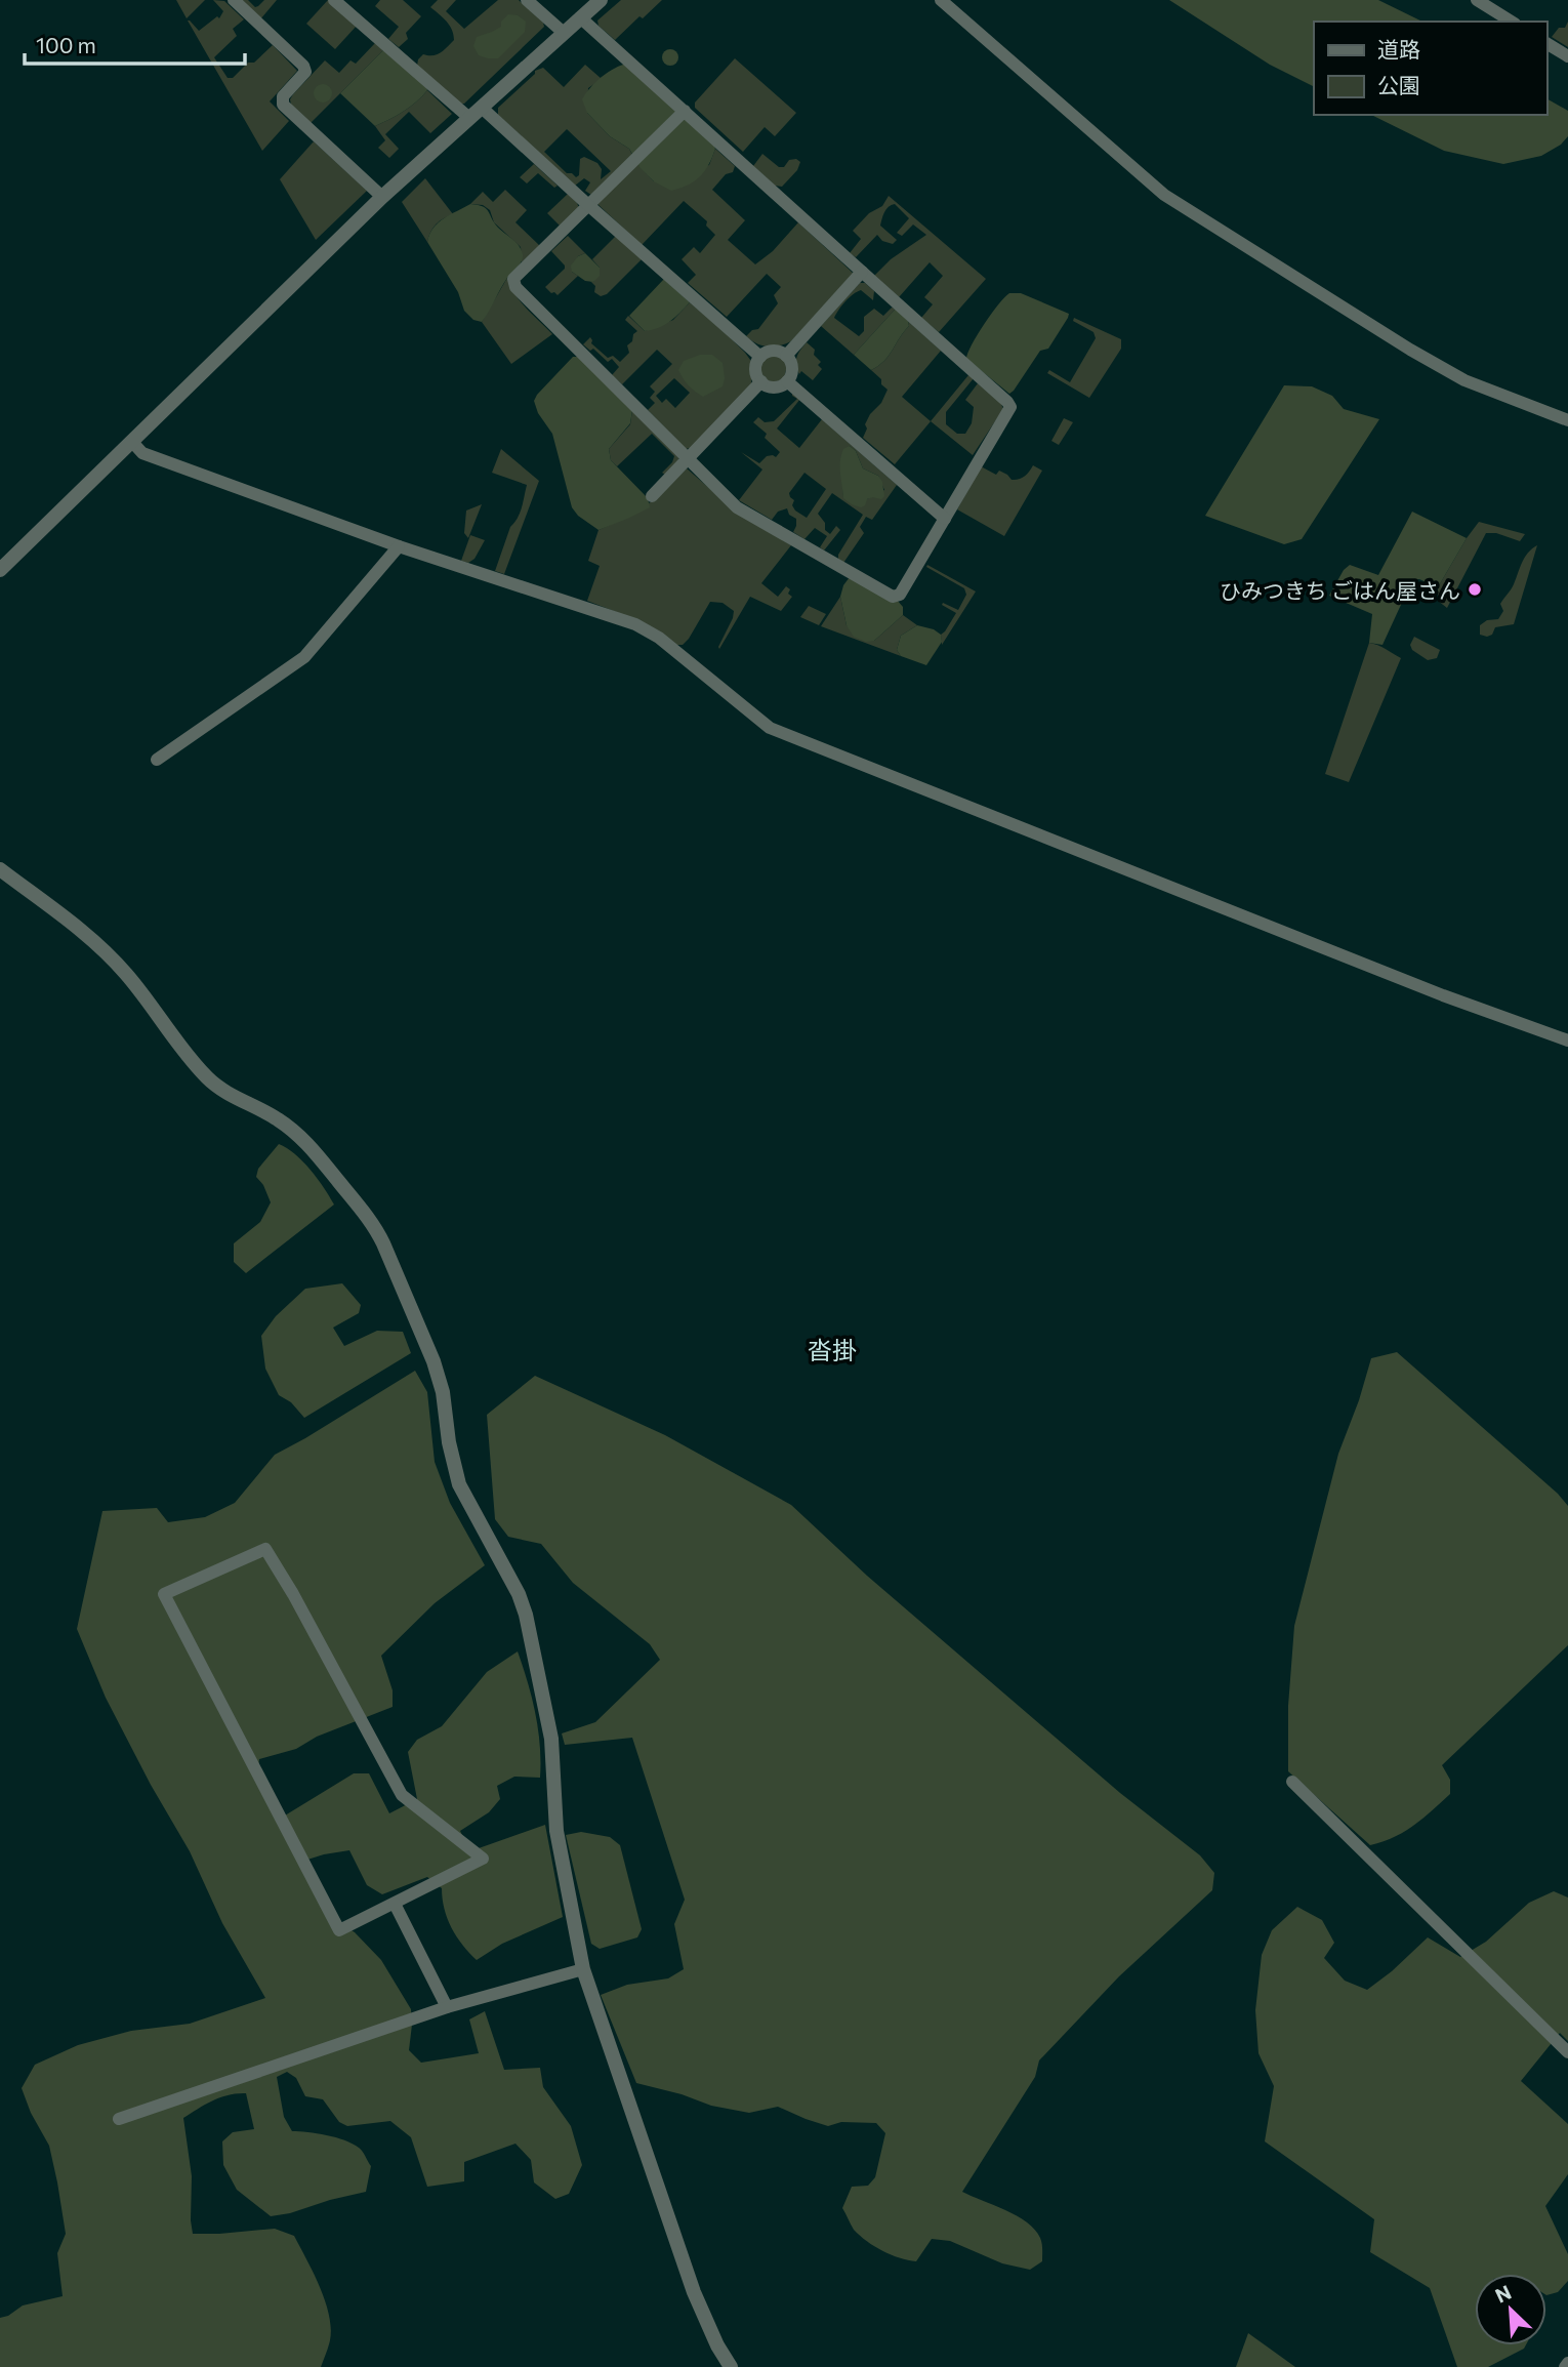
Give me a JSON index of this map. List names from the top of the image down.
{
  "districts": ["沓掛"],
  "places": ["ひみつきち ごはん屋さん"],
  "legend": ["道路", "公園"],
  "scale_bar": "100 m",
  "north": "top left"
}
